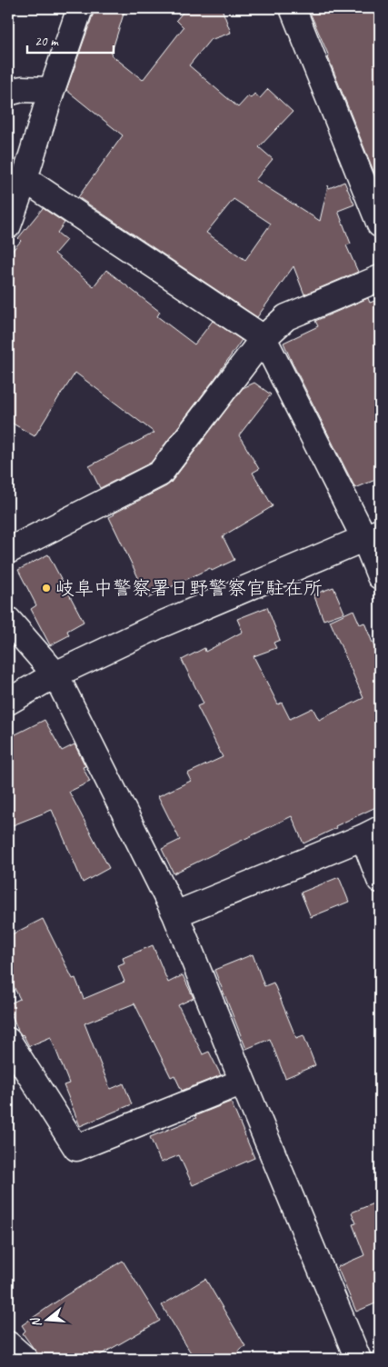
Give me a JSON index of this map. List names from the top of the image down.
{
  "places": ["岐阜中警察署日野警察官駐在所"],
  "scale_bar": "20 m",
  "north": "left"
}
